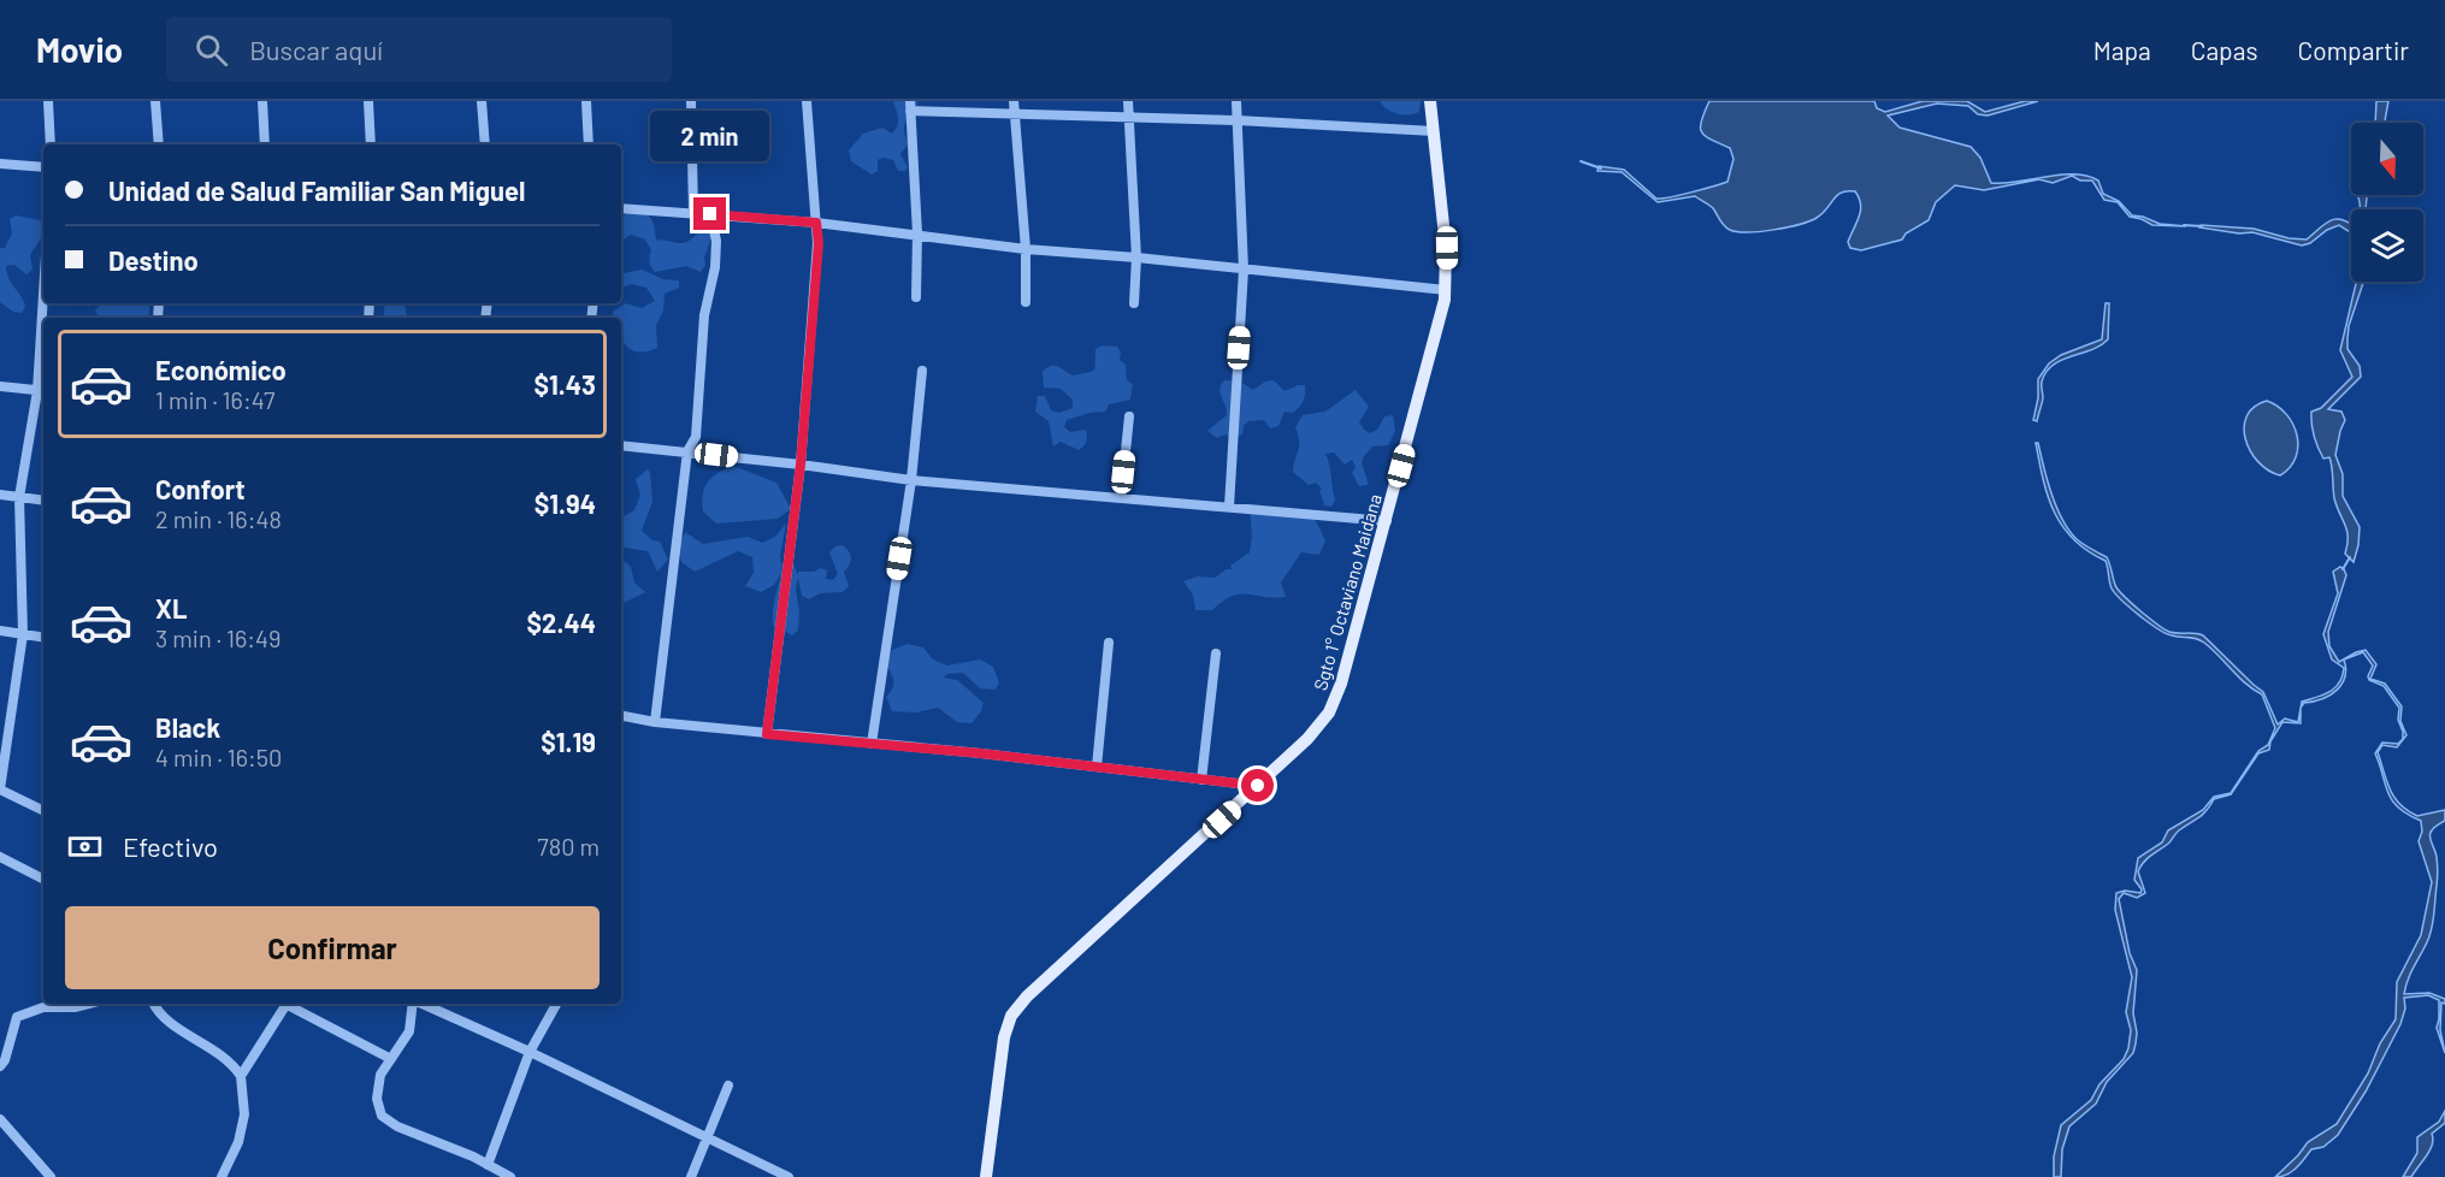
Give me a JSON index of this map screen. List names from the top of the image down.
{
  "streets": {
    "main road": ["Sgto 1° Octaviano Maidana"]
  },
  "north": "bottom",
  "page": {
    "header": "Movio",
    "search": "Buscar aquí",
    "nav": ["Mapa", "Capas", "Compartir"],
    "bubble": "2 min",
    "banner": ["Unidad de Salud Familiar San Miguel", "Destino"],
    "list": [
      {
        "name": "Económico",
        "note": "1 min · 16:47",
        "value": "$1.43"
      },
      {
        "name": "Confort",
        "note": "2 min · 16:48",
        "value": "$1.94"
      },
      {
        "name": "XL",
        "note": "3 min · 16:49",
        "value": "$2.44"
      },
      {
        "name": "Black",
        "note": "4 min · 16:50",
        "value": "$1.19"
      }
    ],
    "pay": ["Efectivo", "780 m"],
    "buttons": "Confirmar"
  }
}
